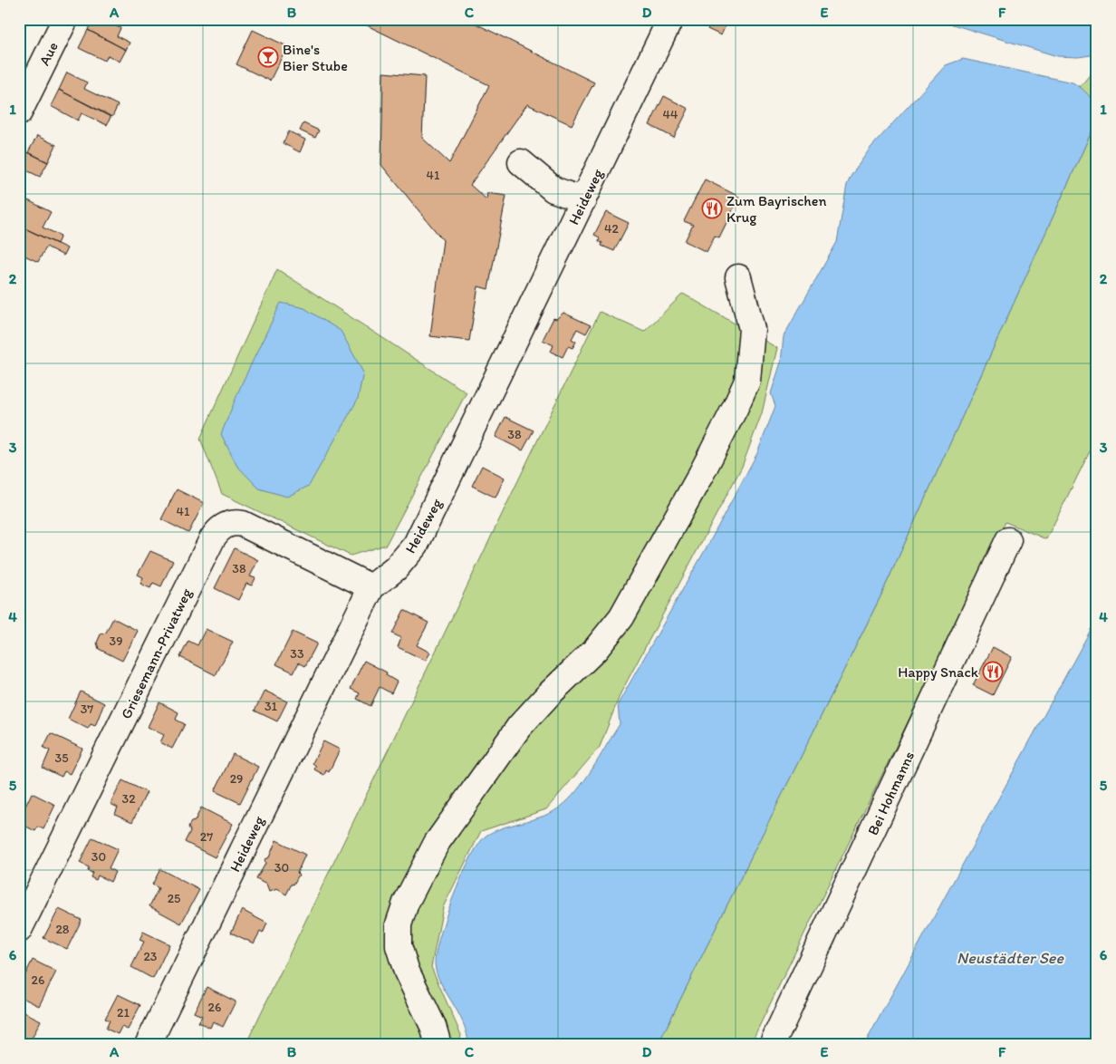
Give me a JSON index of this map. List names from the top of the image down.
{
  "streets": {
    "street": [
      "Aue",
      "Heideweg",
      "Griesemann-Privatweg",
      "Bei Hohmanns"
    ]
  },
  "crossings": [
    ["Heideweg", "Griesemann-Privatweg"]
  ],
  "water": ["Neustädter See"],
  "places": {
    "bar": ["Bine's Bier Stube"],
    "restaurant": ["Zum Bayrischen Krug", "Happy Snack"]
  },
  "house_numbers": [
    "44",
    "41",
    "42",
    "38",
    "41",
    "38",
    "39",
    "33",
    "31",
    "37",
    "35",
    "29",
    "32",
    "27",
    "30",
    "30",
    "25",
    "28",
    "23",
    "26",
    "26",
    "21"
  ],
  "grid": {
    "columns": [
      "A",
      "B",
      "C",
      "D",
      "E",
      "F"
    ],
    "rows": [
      "1",
      "2",
      "3",
      "4",
      "5",
      "6"
    ]
  }
}
